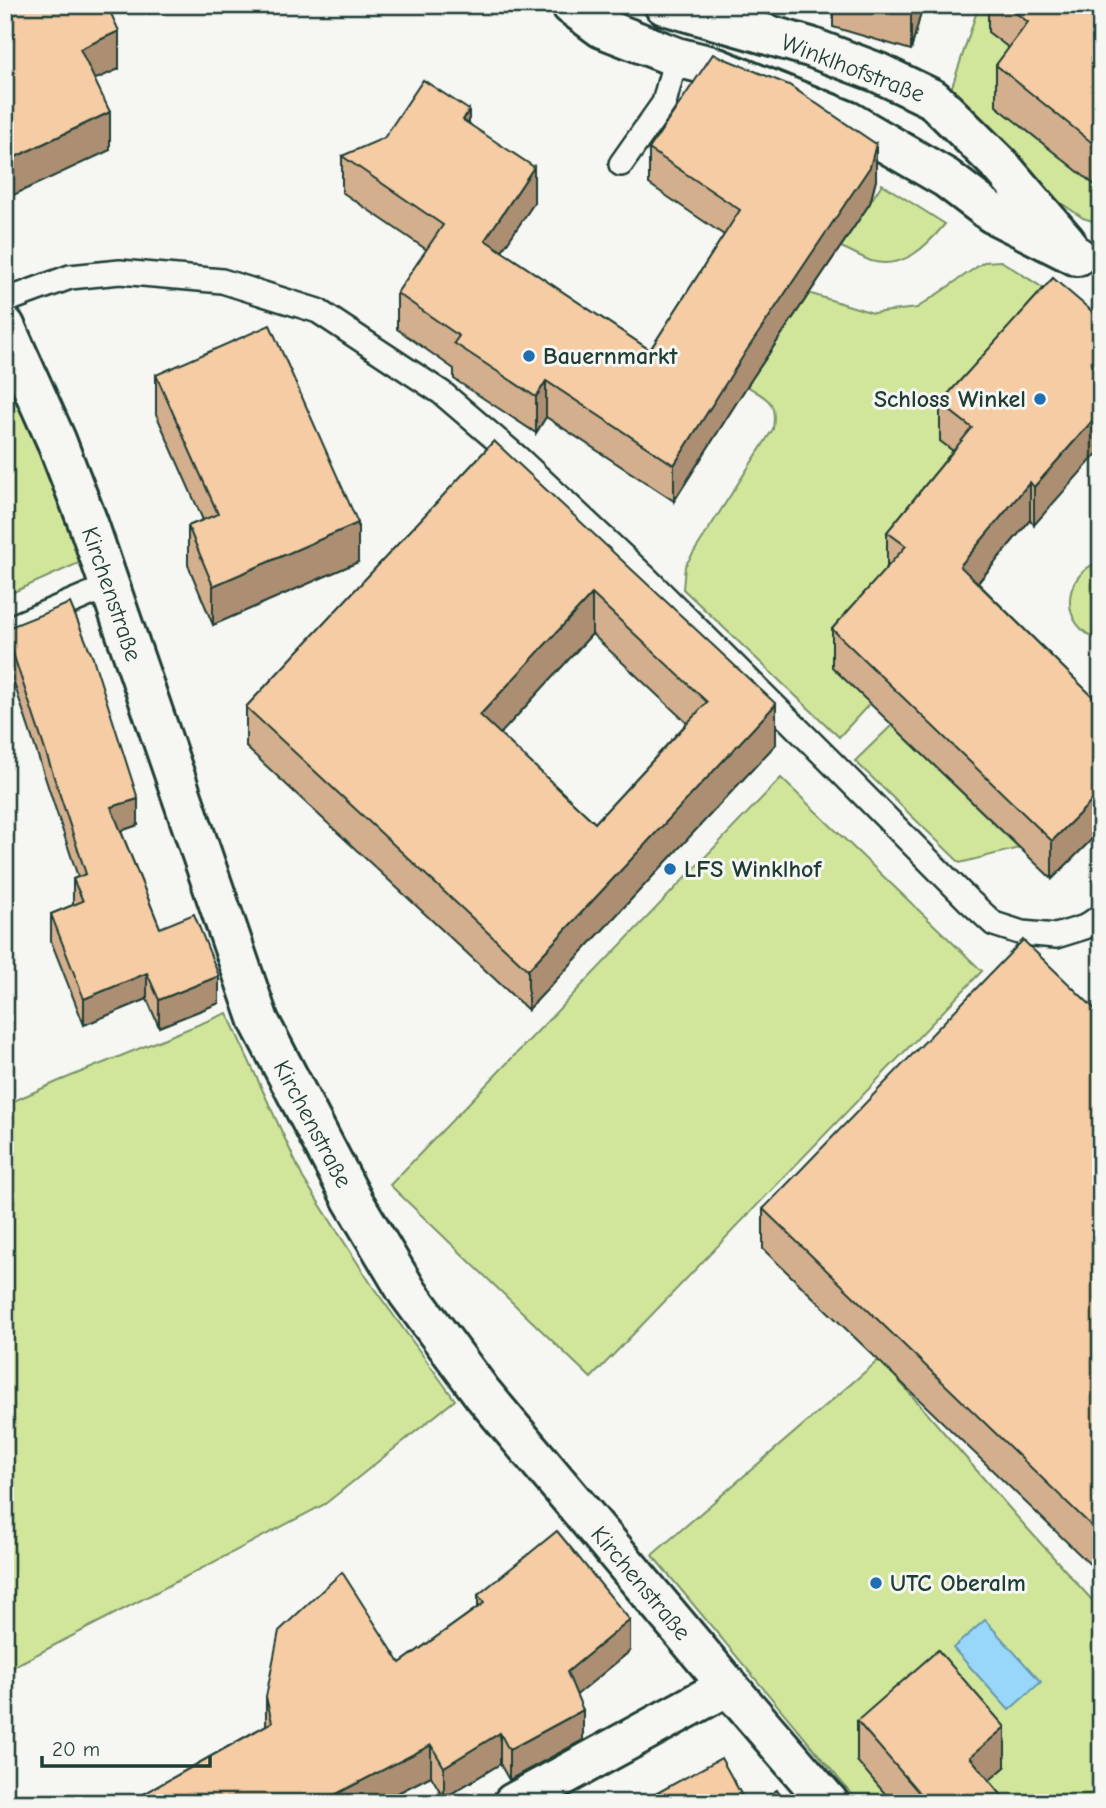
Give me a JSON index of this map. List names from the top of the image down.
{
  "streets": {
    "street": ["Winklhofstraße", "Kirchenstraße"]
  },
  "places": [
    "Bauernmarkt",
    "Schloss Winkel",
    "LFS Winklhof",
    "UTC Oberalm"
  ],
  "scale_bar": "20 m"
}
